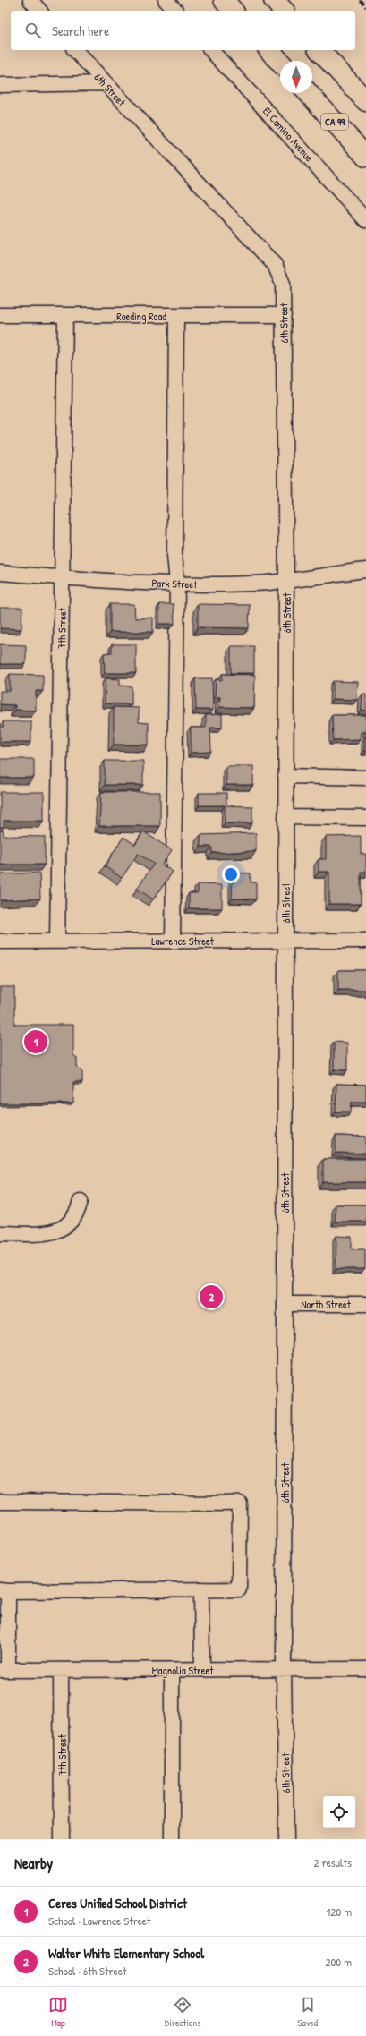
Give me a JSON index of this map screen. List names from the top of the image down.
{
  "streets": {
    "highway": ["CA 99"],
    "street": [
      "6th Street",
      "El Camino Avenue",
      "Roeding Road",
      "Park Street",
      "7th Street",
      "Lawrence Street",
      "North Street",
      "Magnolia Street"
    ]
  },
  "crossings": [
    ["6th Street", "Roeding Road"],
    ["6th Street", "Park Street"],
    ["6th Street", "Lawrence Street"],
    ["6th Street", "North Street"],
    ["6th Street", "Magnolia Street"],
    ["Roeding Road", "7th Street"],
    ["Park Street", "7th Street"],
    ["7th Street", "Lawrence Street"],
    ["7th Street", "Magnolia Street"]
  ],
  "north": "bottom",
  "page": {
    "search": "Search here",
    "pins": ["1", "2"],
    "heading": ["Nearby", "2 results"],
    "list": [
      {
        "mark": "1",
        "name": "Ceres Unified School District",
        "note": "School · Lawrence Street",
        "value": "120 m"
      },
      {
        "mark": "2",
        "name": "Walter White Elementary School",
        "note": "School · 6th Street",
        "value": "200 m"
      }
    ],
    "nav": ["Map", "Directions", "Saved"]
  }
}
